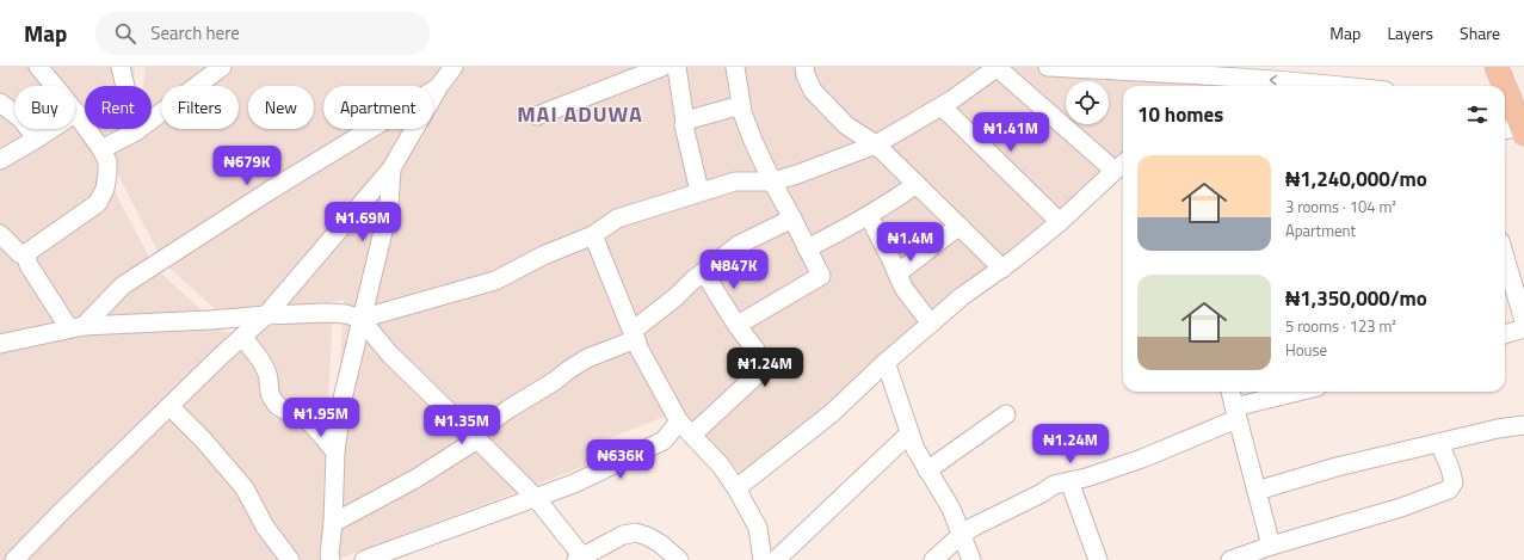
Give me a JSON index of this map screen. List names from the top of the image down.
{
  "districts": ["MAI ADUWA"],
  "page": {
    "header": "Map",
    "search": "Search here",
    "nav": ["Map", "Layers", "Share"],
    "chip": [
      "Buy",
      "Rent",
      "Filters",
      "New",
      "Apartment"
    ],
    "heading": "10 homes",
    "price": [
      "₦1.41M",
      "₦679K",
      "₦1.69M",
      "₦1.4M",
      "₦847K",
      "₦1.24M",
      "₦1.95M",
      "₦1.35M",
      "₦1.24M",
      "₦636K"
    ],
    "list": [
      {
        "name": "₦1,240,000/mo",
        "note": "3 rooms · 104 m² · Apartment"
      },
      {
        "name": "₦1,350,000/mo",
        "note": "5 rooms · 123 m² · House"
      }
    ]
  }
}
